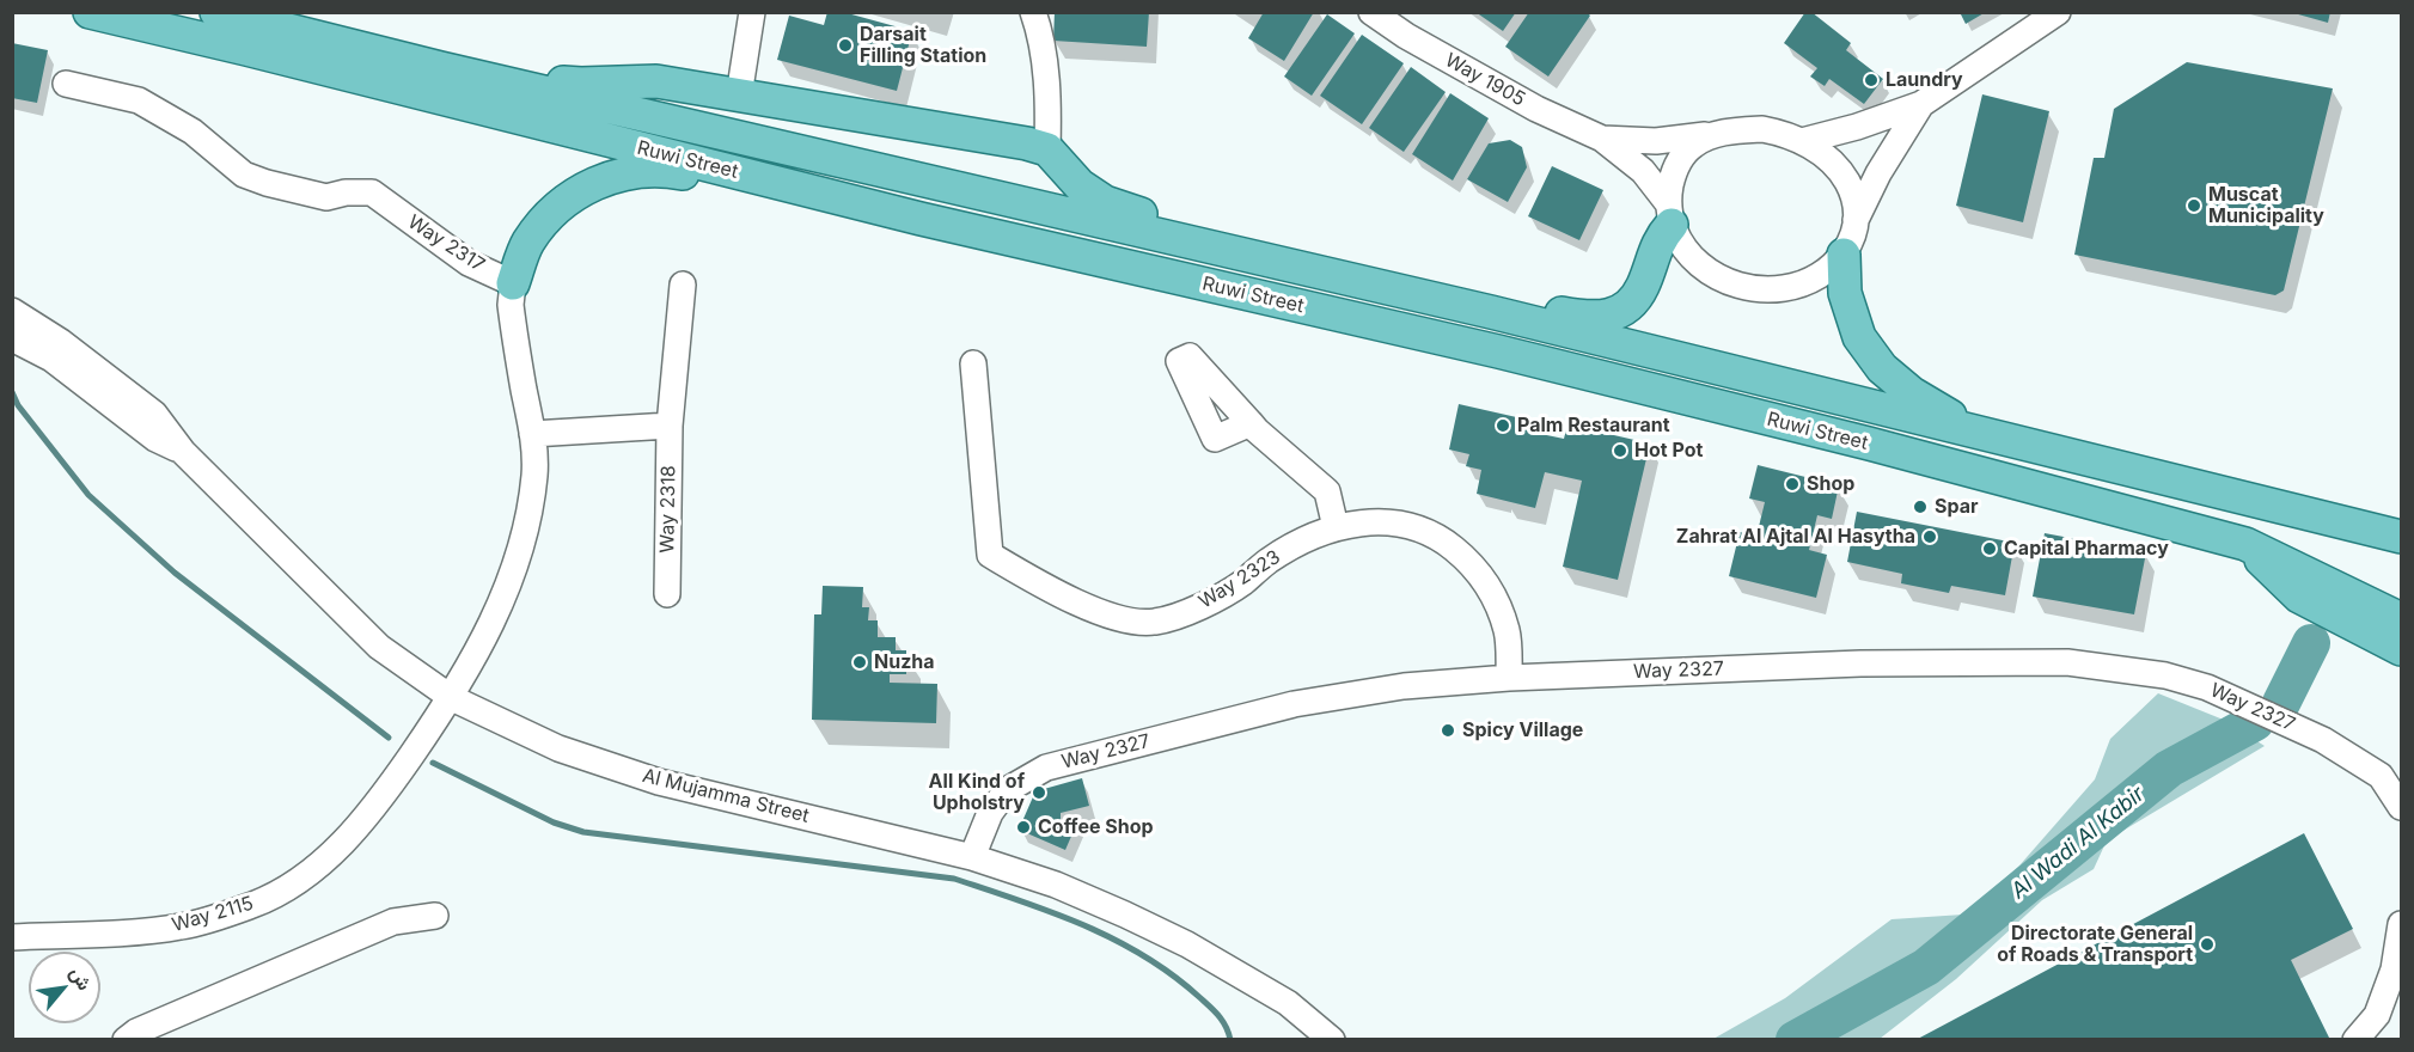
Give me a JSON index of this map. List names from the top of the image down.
{
  "streets": {
    "main road": ["Ruwi Street"],
    "street": [
      "Way 1905",
      "Way 2317",
      "Way 2318",
      "Way 2323",
      "Way 2327",
      "Al Mujamma Street",
      "Way 2115"
    ]
  },
  "crossings": [
    ["Way 2323", "Way 2327"],
    ["Way 2327", "Al Mujamma Street"],
    ["Al Mujamma Street", "Way 2115"]
  ],
  "water": ["Al Wadi Al Kabir"],
  "places": [
    "Darsait Filling Station",
    "Laundry",
    "Muscat Municipality",
    "Palm Restaurant",
    "Hot Pot",
    "Shop",
    "Spar",
    "Zahrat Al Ajtal Al Hasytha",
    "Capital Pharmacy",
    "Nuzha",
    "Spicy Village",
    "All Kind of Upholstry",
    "Coffee Shop",
    "Directorate General of Roads & Transport"
  ],
  "north": "top right"
}
